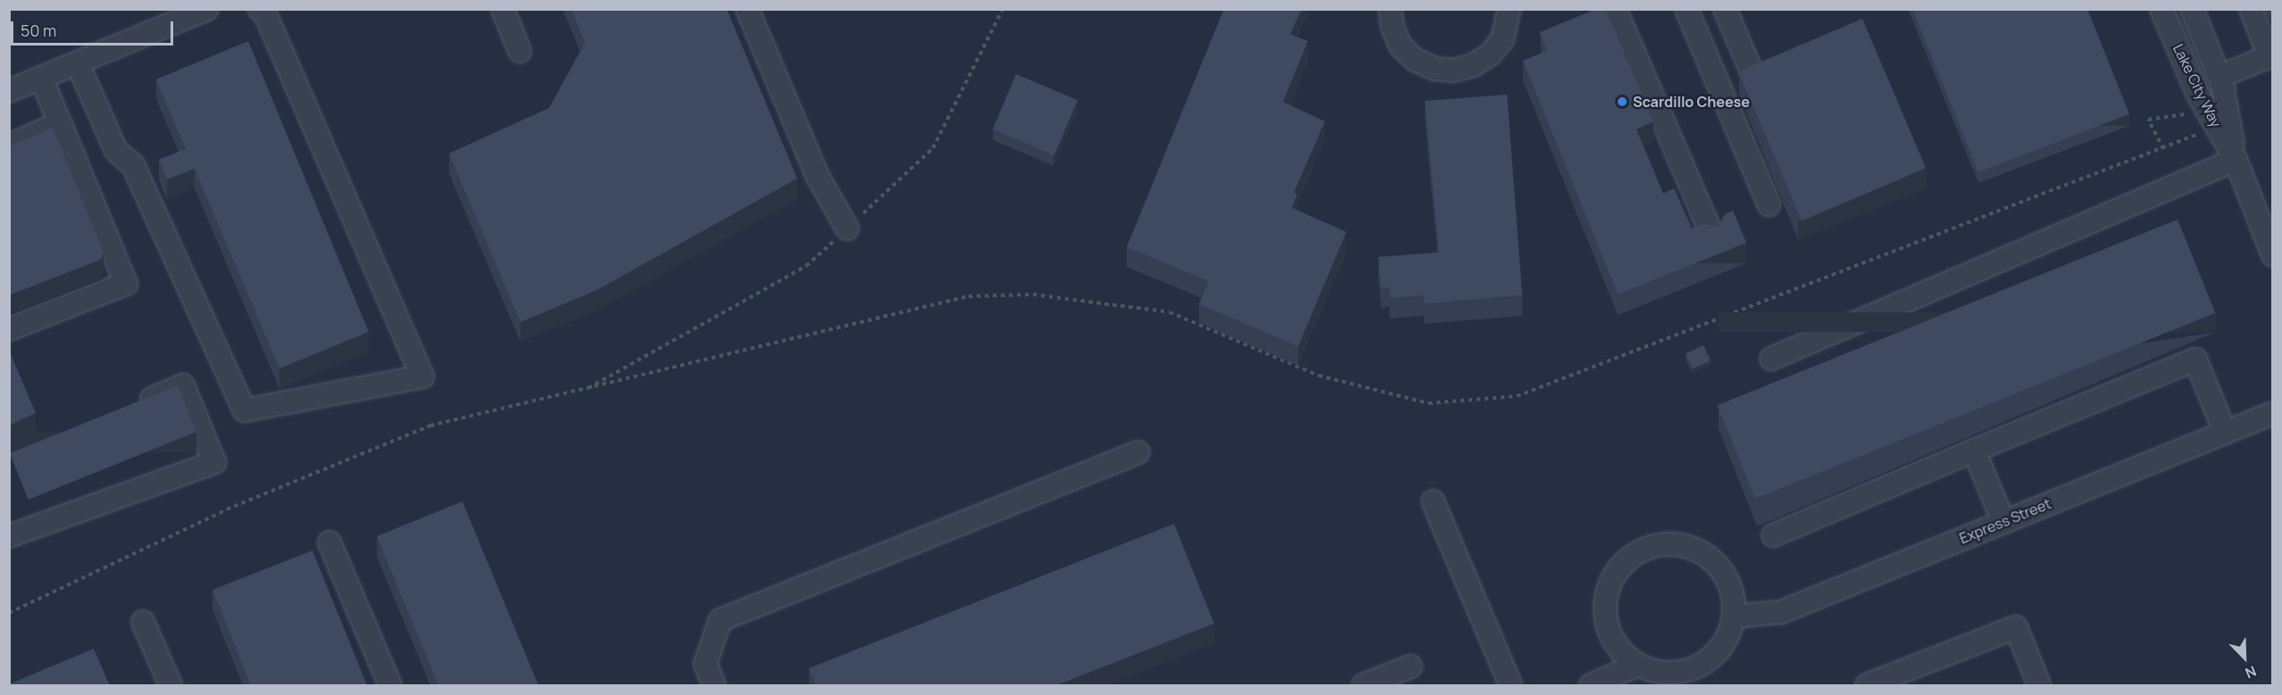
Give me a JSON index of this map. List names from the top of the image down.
{
  "streets": {
    "street": ["Lake City Way", "Express Street"]
  },
  "places": ["Scardillo Cheese"],
  "scale_bar": "50 m",
  "north": "bottom right"
}
